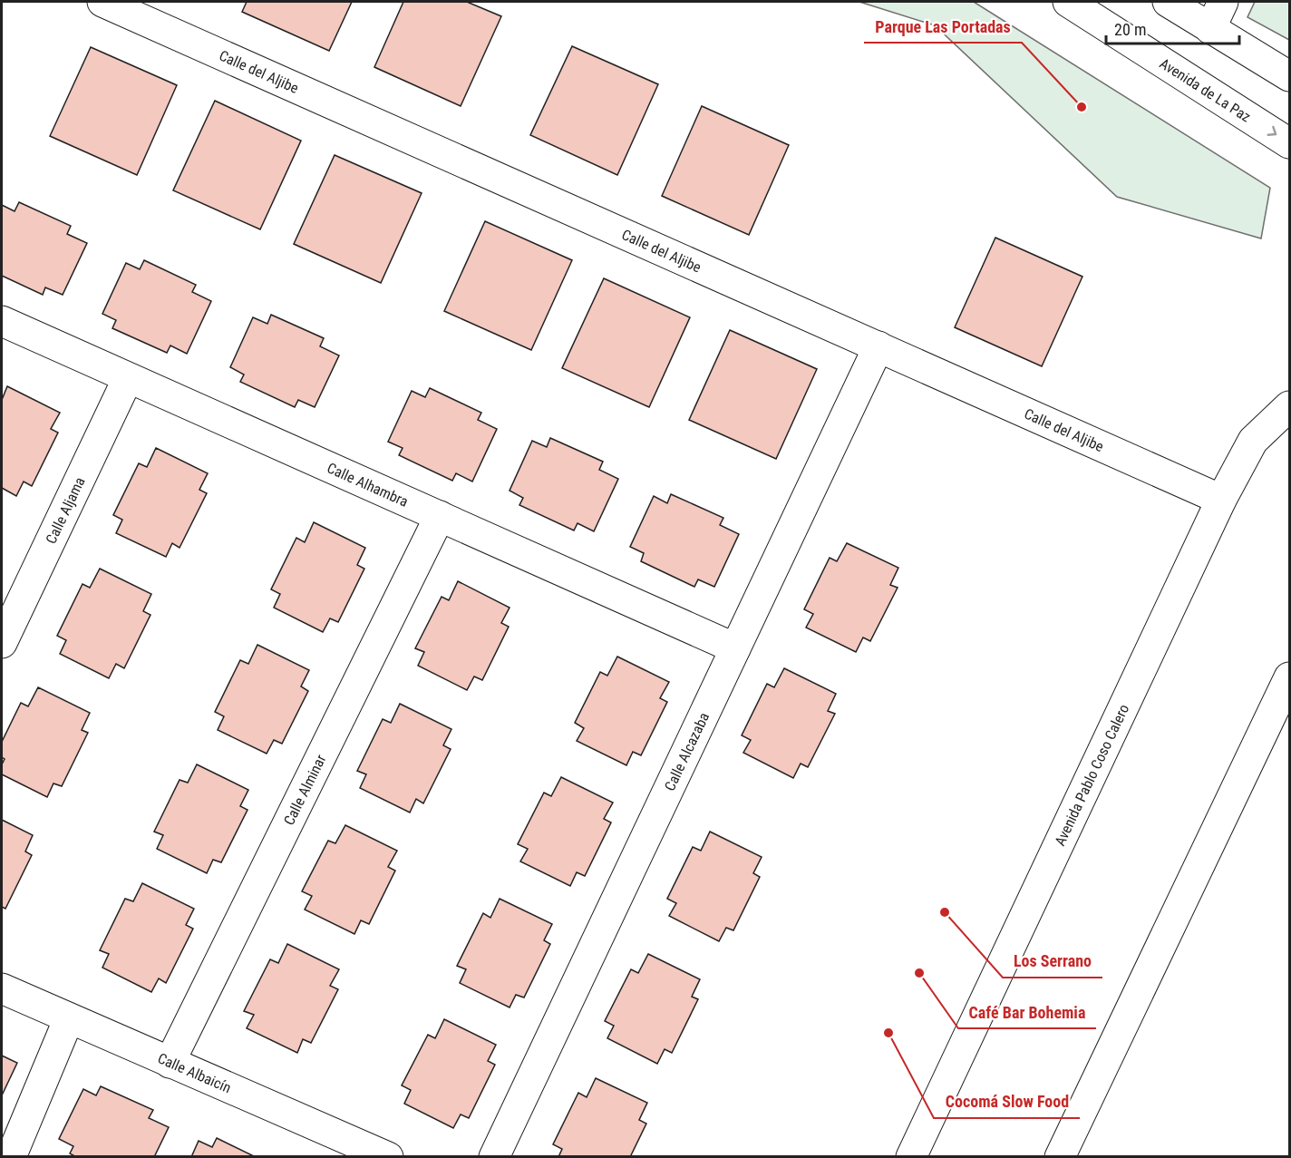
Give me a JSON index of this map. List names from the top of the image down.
{
  "streets": {
    "street": [
      "Calle del Aljibe",
      "Avenida de La Paz",
      "Calle Alhambra",
      "Calle Aljama",
      "Calle Alcazaba",
      "Avenida Pablo Coso Calero",
      "Calle Alminar",
      "Calle Albaicín"
    ]
  },
  "crossings": [
    ["Calle del Aljibe", "Calle Alcazaba"],
    ["Calle del Aljibe", "Avenida Pablo Coso Calero"],
    ["Calle Alhambra", "Calle Aljama"],
    ["Calle Alhambra", "Calle Alcazaba"],
    ["Calle Alhambra", "Calle Alminar"],
    ["Calle Alminar", "Calle Albaicín"]
  ],
  "places": [
    "Parque Las Portadas",
    "Los Serrano",
    "Café Bar Bohemia",
    "Cocomá Slow Food"
  ],
  "scale_bar": "20 m"
}
